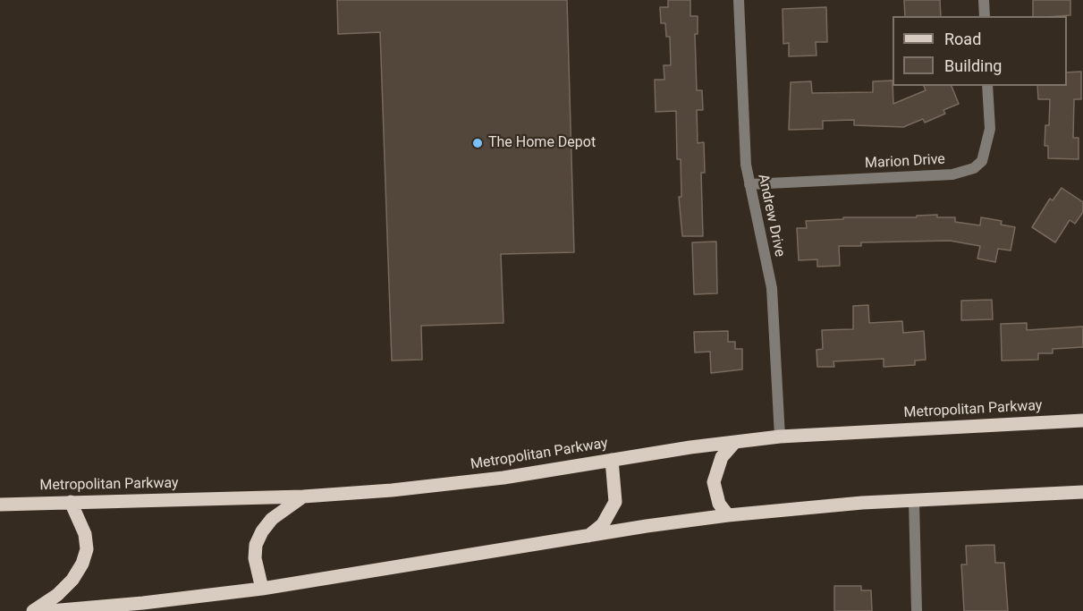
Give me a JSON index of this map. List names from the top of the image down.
{
  "streets": {
    "main road": ["Metropolitan Parkway"],
    "street": ["Marion Drive", "Andrew Drive"]
  },
  "crossings": [
    ["Marion Drive", "Andrew Drive"],
    ["Andrew Drive", "Metropolitan Parkway"]
  ],
  "places": ["The Home Depot"],
  "legend": ["Road", "Building"]
}
